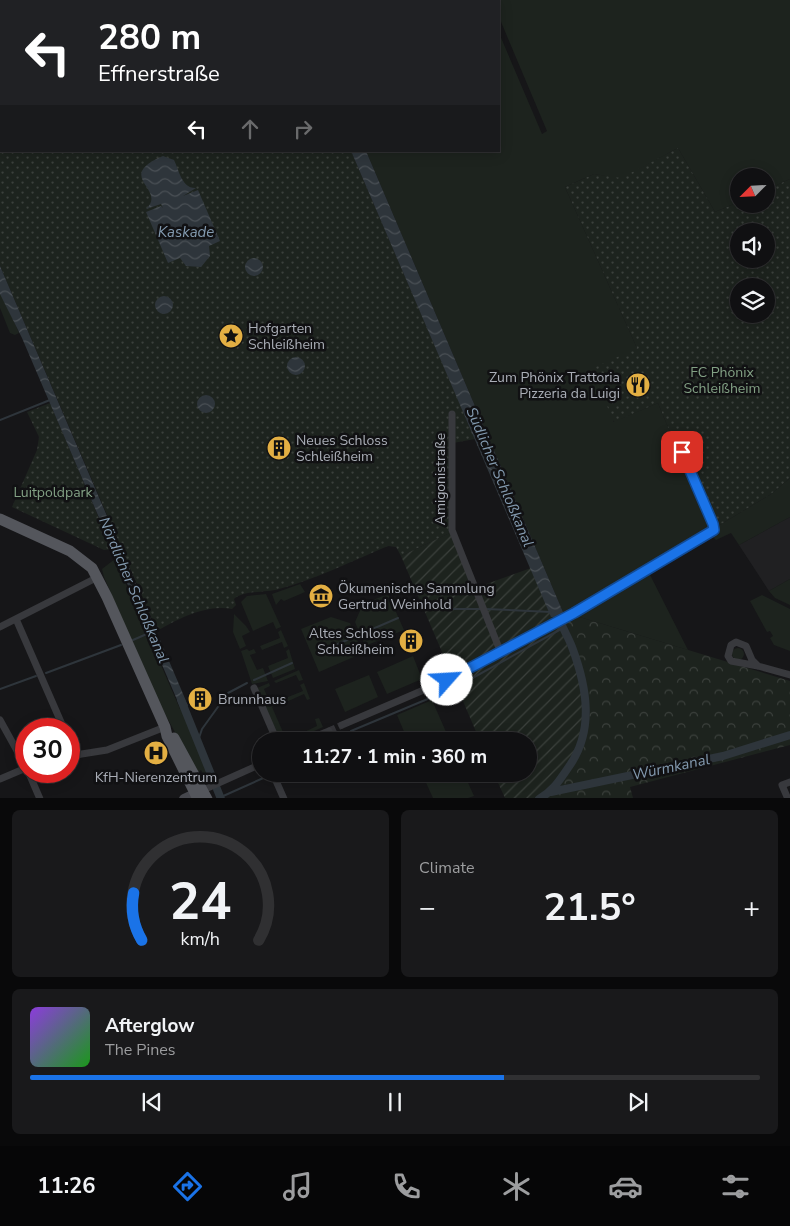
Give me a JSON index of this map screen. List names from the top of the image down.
{
  "streets": {
    "street": ["Amigonistraße"]
  },
  "water": [
    "Kaskade",
    "Südlicher Schloßkanal",
    "Nördlicher Schloßkanal",
    "Würmkanal"
  ],
  "parks": ["FC Phönix Schleißheim", "Luitpoldpark"],
  "places": {
    "place": ["Hofgarten Schleißheim"],
    "restaurant": ["Zum Phönix Trattoria Pizzeria da Luigi"],
    "building": ["Neues Schloss Schleißheim", "Altes Schloss Schleißheim", "Brunnhaus"],
    "museum": ["Ökumenische Sammlung Gertrud Weinhold"],
    "hospital": ["KfH-Nierenzentrum"]
  },
  "north": "bottom left",
  "page": {
    "turn": ["280 m", "Effnerstraße"],
    "limit": "30",
    "trip": "11:27 · 1 min · 360 m",
    "tile": "Climate",
    "heat": ["−", "21.5°", "+"],
    "song": ["Afterglow", "The Pines"],
    "tabs": "11:26",
    "gauge": ["24", "km/h"]
  }
}
